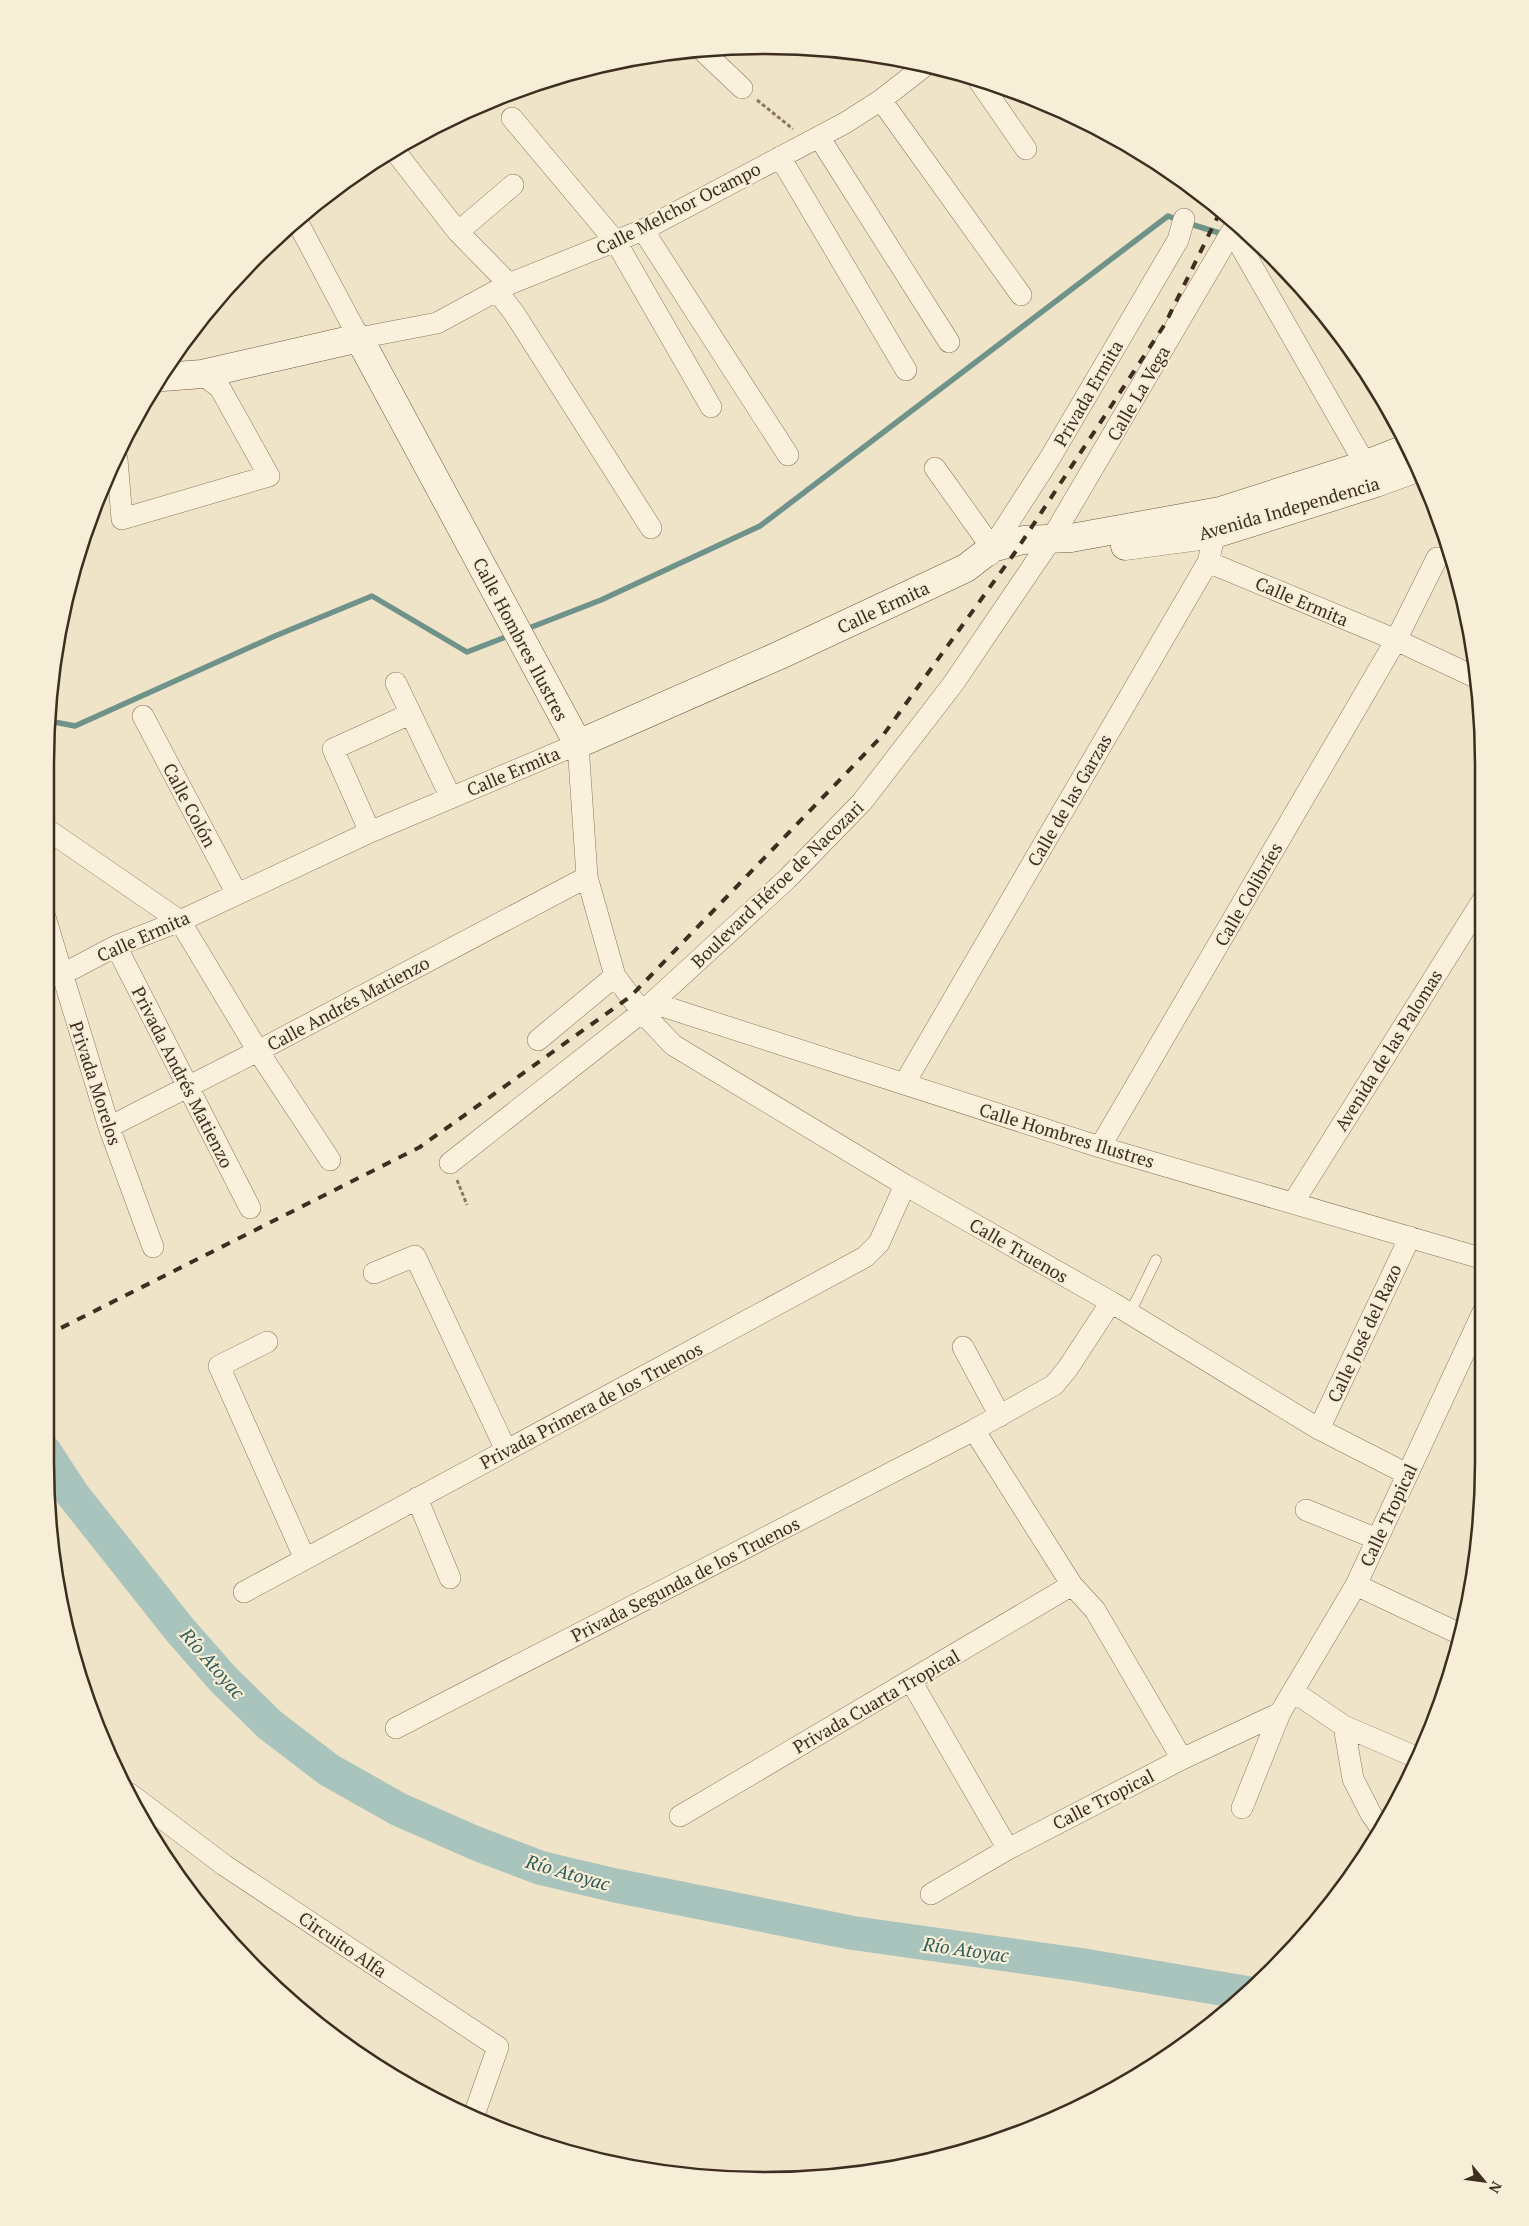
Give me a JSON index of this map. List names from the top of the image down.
{
  "streets": {
    "street": [
      "Calle Melchor Ocampo",
      "Privada Ermita",
      "Calle La Vega",
      "Avenida Independencia",
      "Calle Ermita",
      "Calle Hombres Ilustres",
      "Calle de las Garzas",
      "Calle Colón",
      "Boulevard Héroe de Nacozari",
      "Calle Colibríes",
      "Calle Andrés Matienzo",
      "Avenida de las Palomas",
      "Privada Andrés Matienzo",
      "Privada Morelos",
      "Calle Truenos",
      "Calle José del Razo",
      "Privada Primera de los Truenos",
      "Calle Tropical",
      "Privada Segunda de los Truenos",
      "Privada Cuarta Tropical",
      "Circuito Alfa"
    ]
  },
  "crossings": [
    ["Calle Melchor Ocampo", "Calle Hombres Ilustres"],
    ["Privada Ermita", "Avenida Independencia"],
    ["Privada Ermita", "Calle Ermita"],
    ["Calle La Vega", "Avenida Independencia"],
    ["Calle La Vega", "Boulevard Héroe de Nacozari"],
    ["Avenida Independencia", "Calle Ermita"],
    ["Avenida Independencia", "Calle de las Garzas"],
    ["Avenida Independencia", "Boulevard Héroe de Nacozari"],
    ["Calle Ermita", "Calle Hombres Ilustres"],
    ["Calle Ermita", "Calle de las Garzas"],
    ["Calle Ermita", "Calle Colón"],
    ["Calle Ermita", "Calle Colibríes"],
    ["Calle Ermita", "Privada Andrés Matienzo"],
    ["Calle Ermita", "Privada Morelos"],
    ["Calle Hombres Ilustres", "Calle de las Garzas"],
    ["Calle Hombres Ilustres", "Boulevard Héroe de Nacozari"],
    ["Calle Hombres Ilustres", "Calle Colibríes"],
    ["Calle Hombres Ilustres", "Calle Andrés Matienzo"],
    ["Calle Hombres Ilustres", "Avenida de las Palomas"],
    ["Calle Hombres Ilustres", "Calle Truenos"],
    ["Calle Hombres Ilustres", "Calle José del Razo"],
    ["Boulevard Héroe de Nacozari", "Calle Truenos"],
    ["Calle Andrés Matienzo", "Privada Andrés Matienzo"],
    ["Calle Andrés Matienzo", "Privada Morelos"],
    ["Calle Truenos", "Calle José del Razo"],
    ["Calle Truenos", "Privada Primera de los Truenos"],
    ["Calle Truenos", "Calle Tropical"],
    ["Calle Truenos", "Privada Segunda de los Truenos"]
  ],
  "water": ["Río Atoyac"],
  "north": "bottom right"
}
